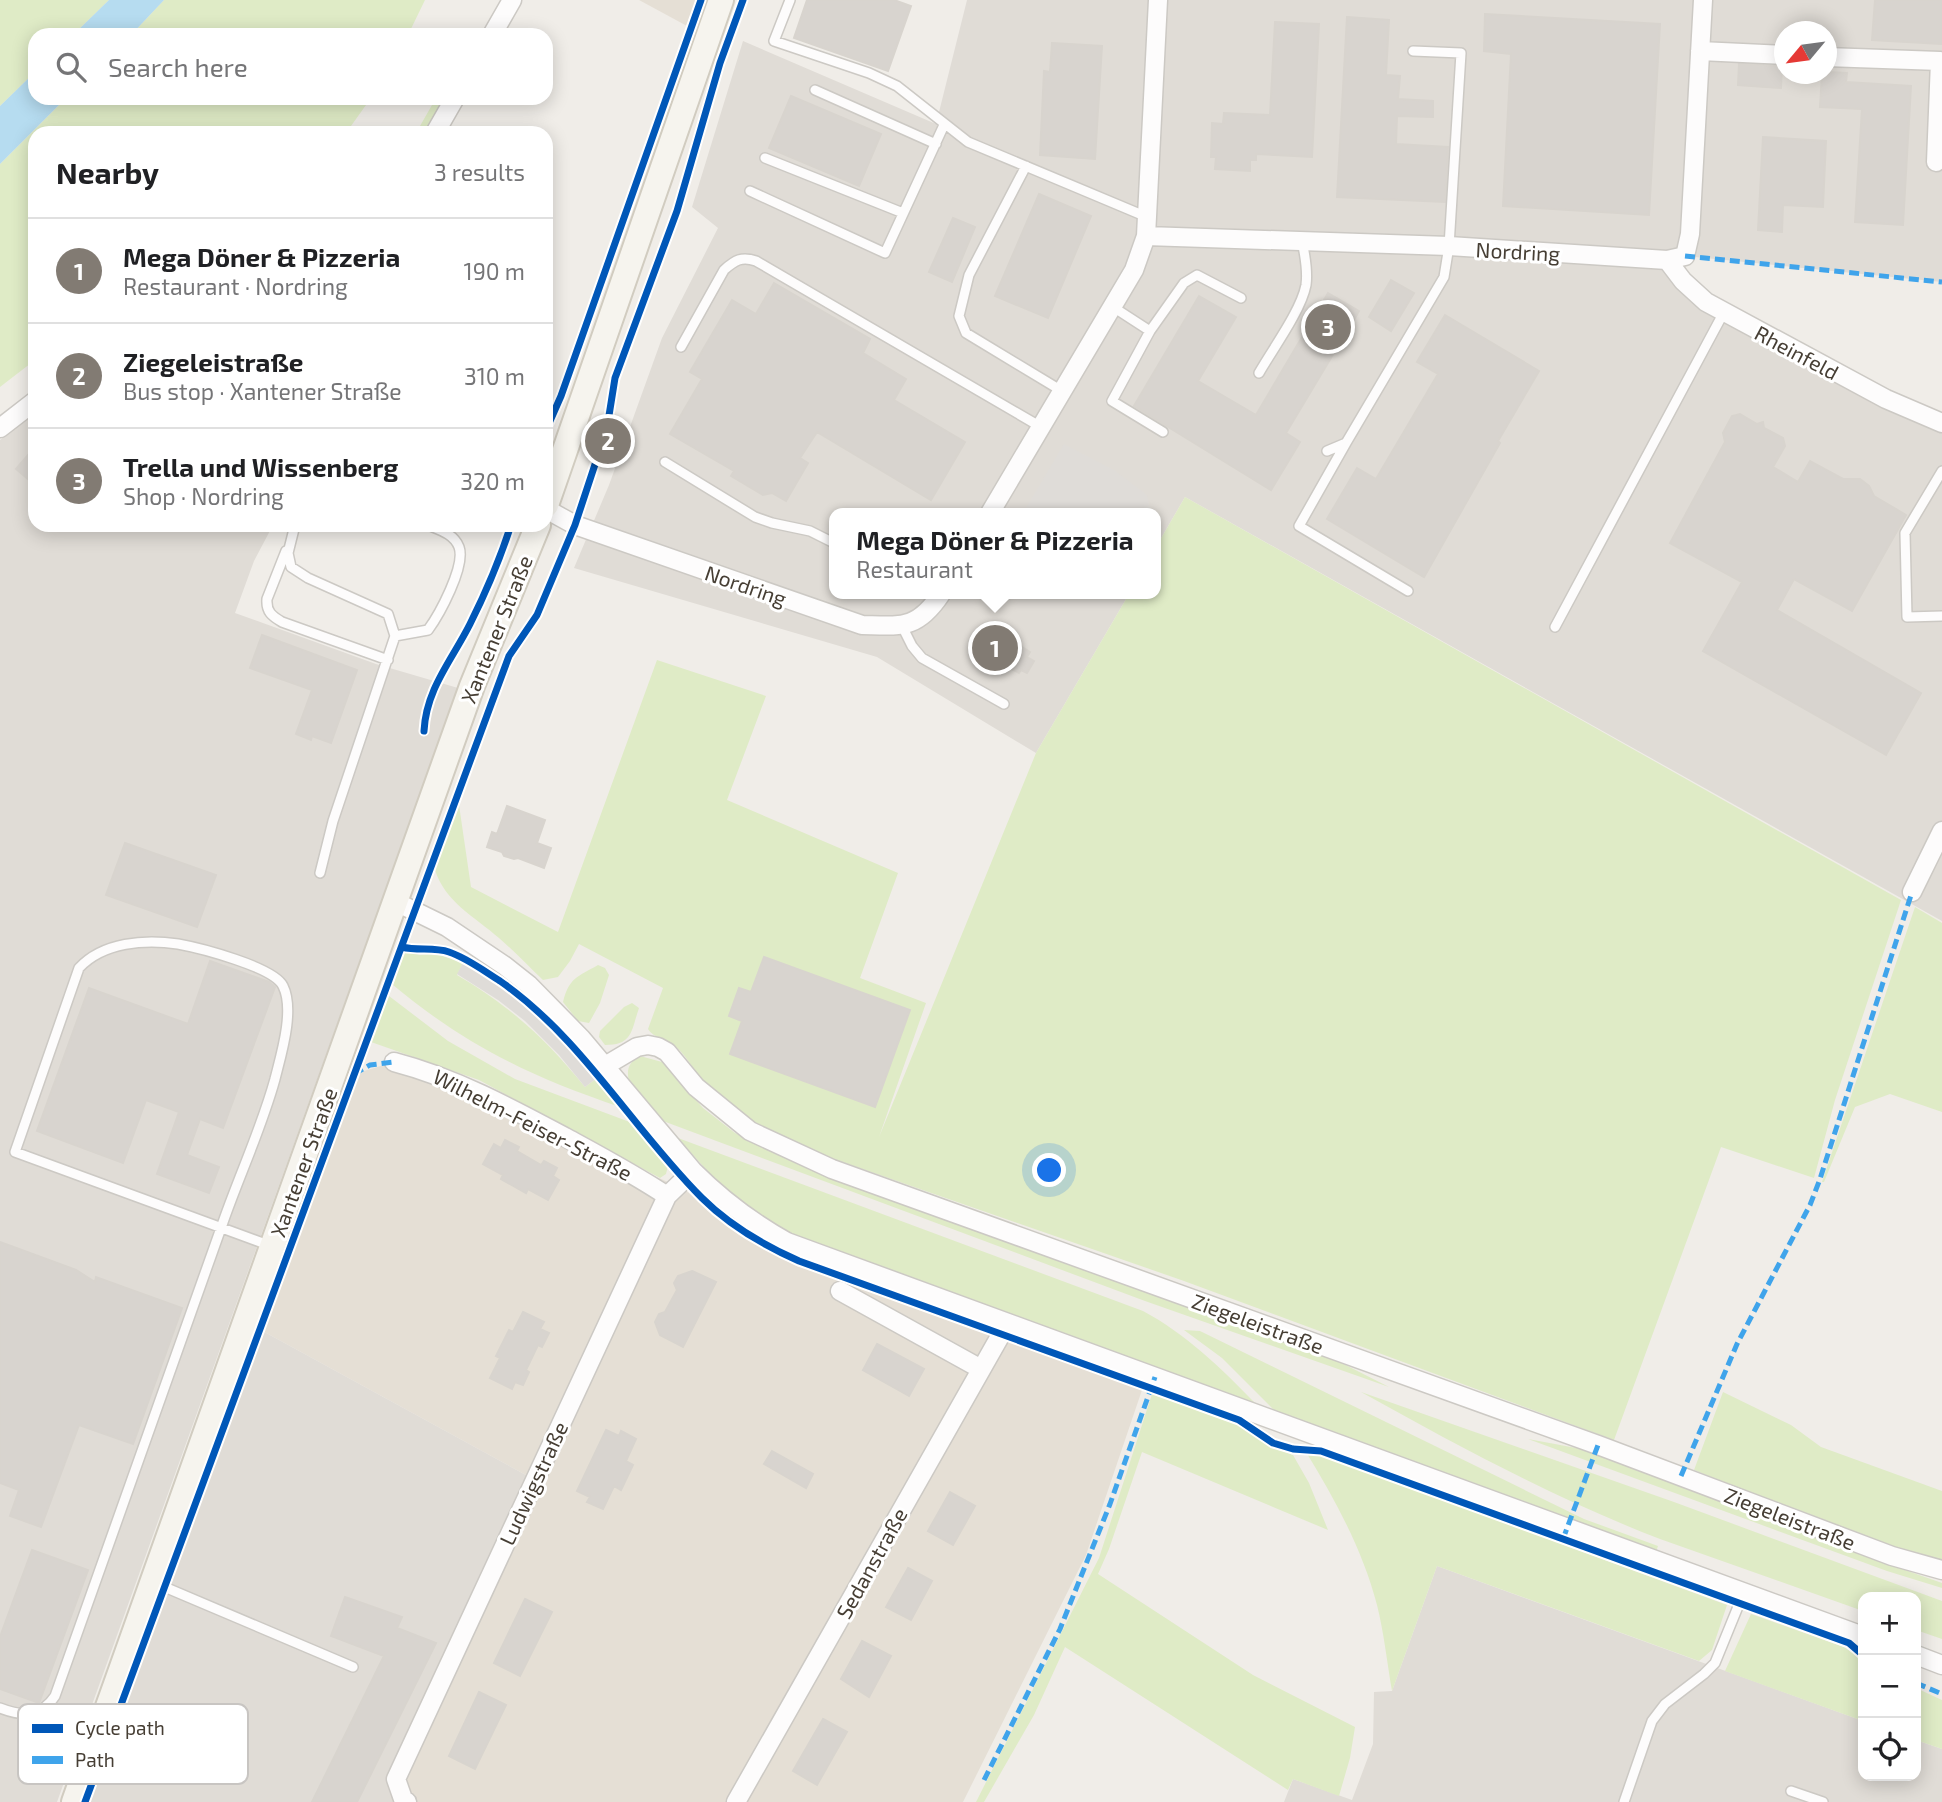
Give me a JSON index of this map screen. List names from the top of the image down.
{
  "streets": {
    "main road": ["Xantener Straße"],
    "street": [
      "Nordring",
      "Rheinfeld",
      "Wilhelm-Feiser-Straße",
      "Ziegeleistraße",
      "Ludwigstraße",
      "Sedanstraße"
    ]
  },
  "crossings": [
    ["Nordring", "Rheinfeld"],
    ["Wilhelm-Feiser-Straße", "Ludwigstraße"]
  ],
  "legend": ["Cycle path", "Path"],
  "north": "bottom left",
  "page": {
    "search": "Search here",
    "heading": ["Nearby", "3 results"],
    "list": [
      {
        "mark": "1",
        "name": "Mega Döner & Pizzeria",
        "note": "Restaurant · Nordring",
        "value": "190 m"
      },
      {
        "mark": "2",
        "name": "Ziegeleistraße",
        "note": "Bus stop · Xantener Straße",
        "value": "310 m"
      },
      {
        "mark": "3",
        "name": "Trella und Wissenberg",
        "note": "Shop · Nordring",
        "value": "320 m"
      }
    ],
    "pins": ["3", "2", "1"],
    "popup": ["Mega Döner & Pizzeria", "Restaurant"],
    "map_buttons": ["+", "−"]
  }
}
